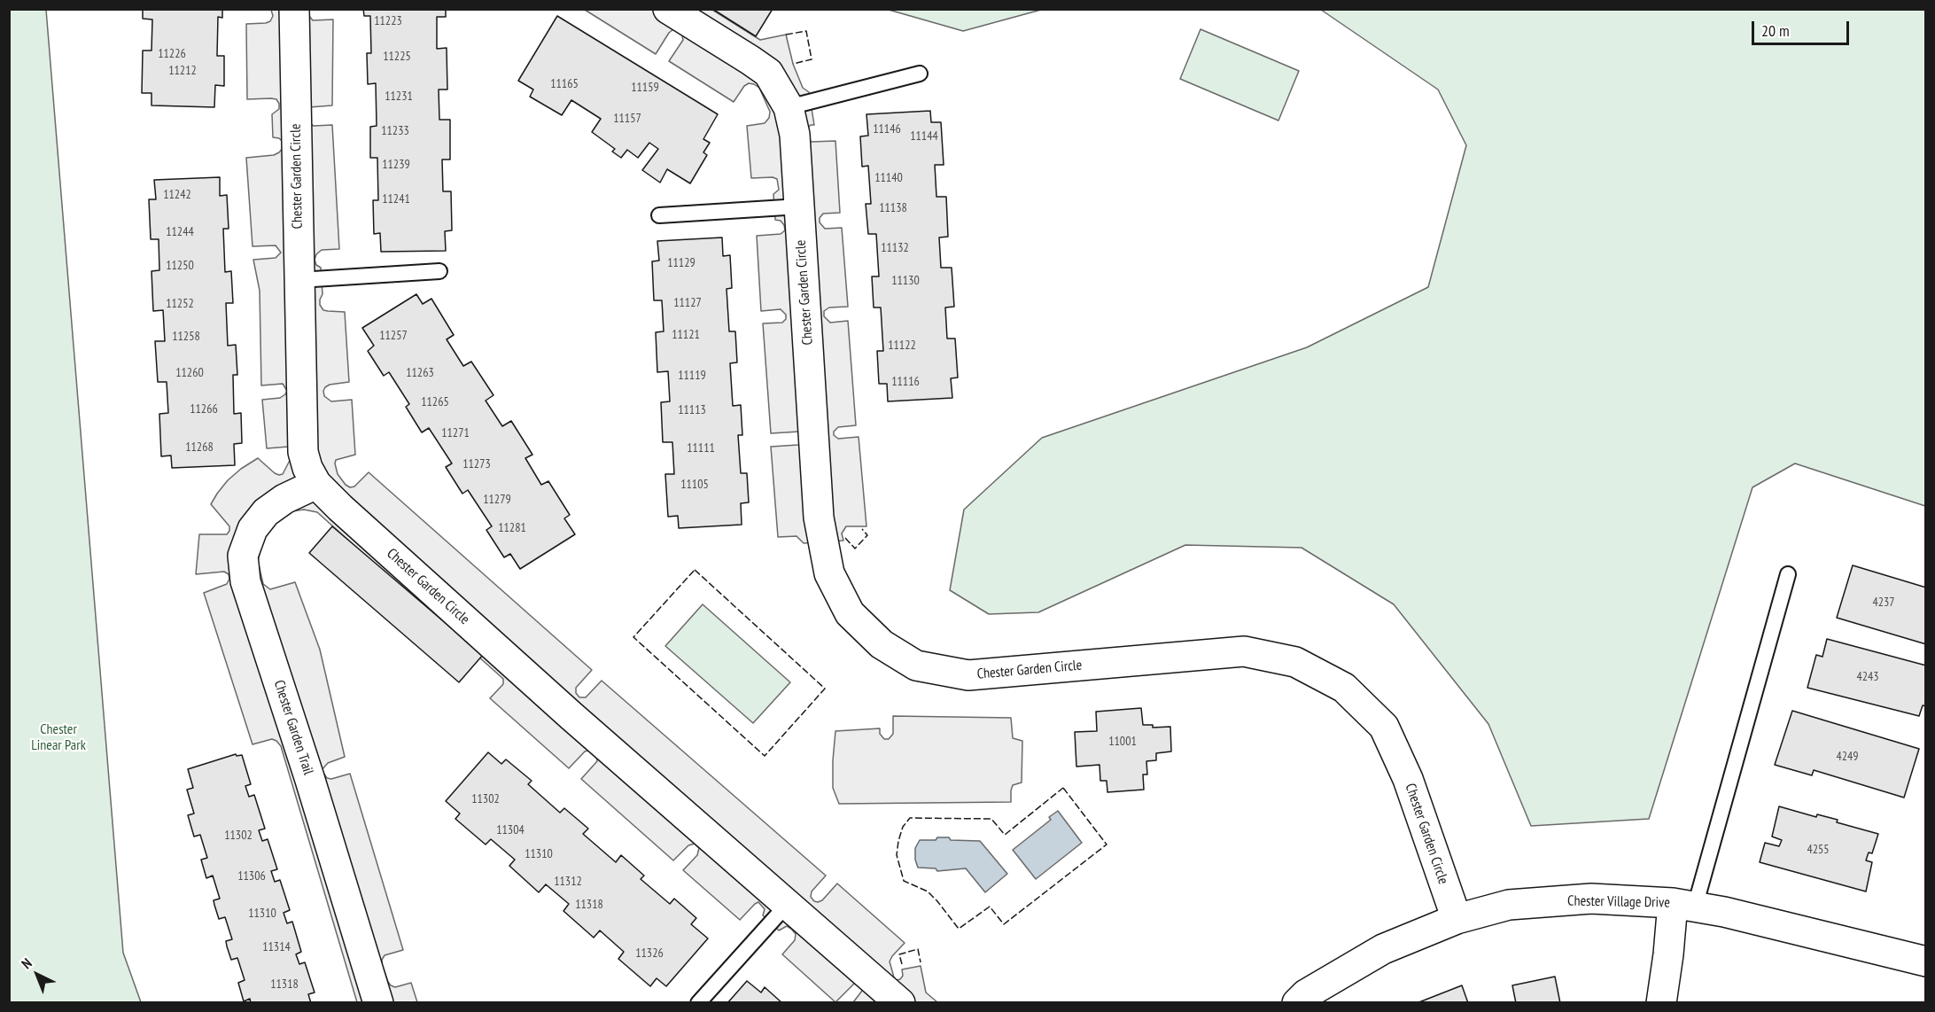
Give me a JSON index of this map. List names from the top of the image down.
{
  "streets": {
    "street": ["Chester Garden Circle", "Chester Garden Trail", "Chester Village Drive"]
  },
  "crossings": [
    ["Chester Garden Circle", "Chester Garden Trail"],
    ["Chester Garden Circle", "Chester Village Drive"]
  ],
  "parks": ["Chester Linear Park"],
  "house_numbers": [
    "11223",
    "11226",
    "11225",
    "11212",
    "11165",
    "11159",
    "11231",
    "11157",
    "11146",
    "11233",
    "11144",
    "11239",
    "11140",
    "11242",
    "11241",
    "11138",
    "11244",
    "11132",
    "11129",
    "11250",
    "11130",
    "11127",
    "11252",
    "11121",
    "11257",
    "11258",
    "11122",
    "11260",
    "11263",
    "11119",
    "11116",
    "11265",
    "11266",
    "11113",
    "11271",
    "11268",
    "11111",
    "11273",
    "11105",
    "11279",
    "11281",
    "4237",
    "4243",
    "11001",
    "4249",
    "11302",
    "11304",
    "11302",
    "4255",
    "11310",
    "11306",
    "11312",
    "11318",
    "11310",
    "11314",
    "11326",
    "11318"
  ],
  "scale_bar": "20 m",
  "north": "top left"
}
